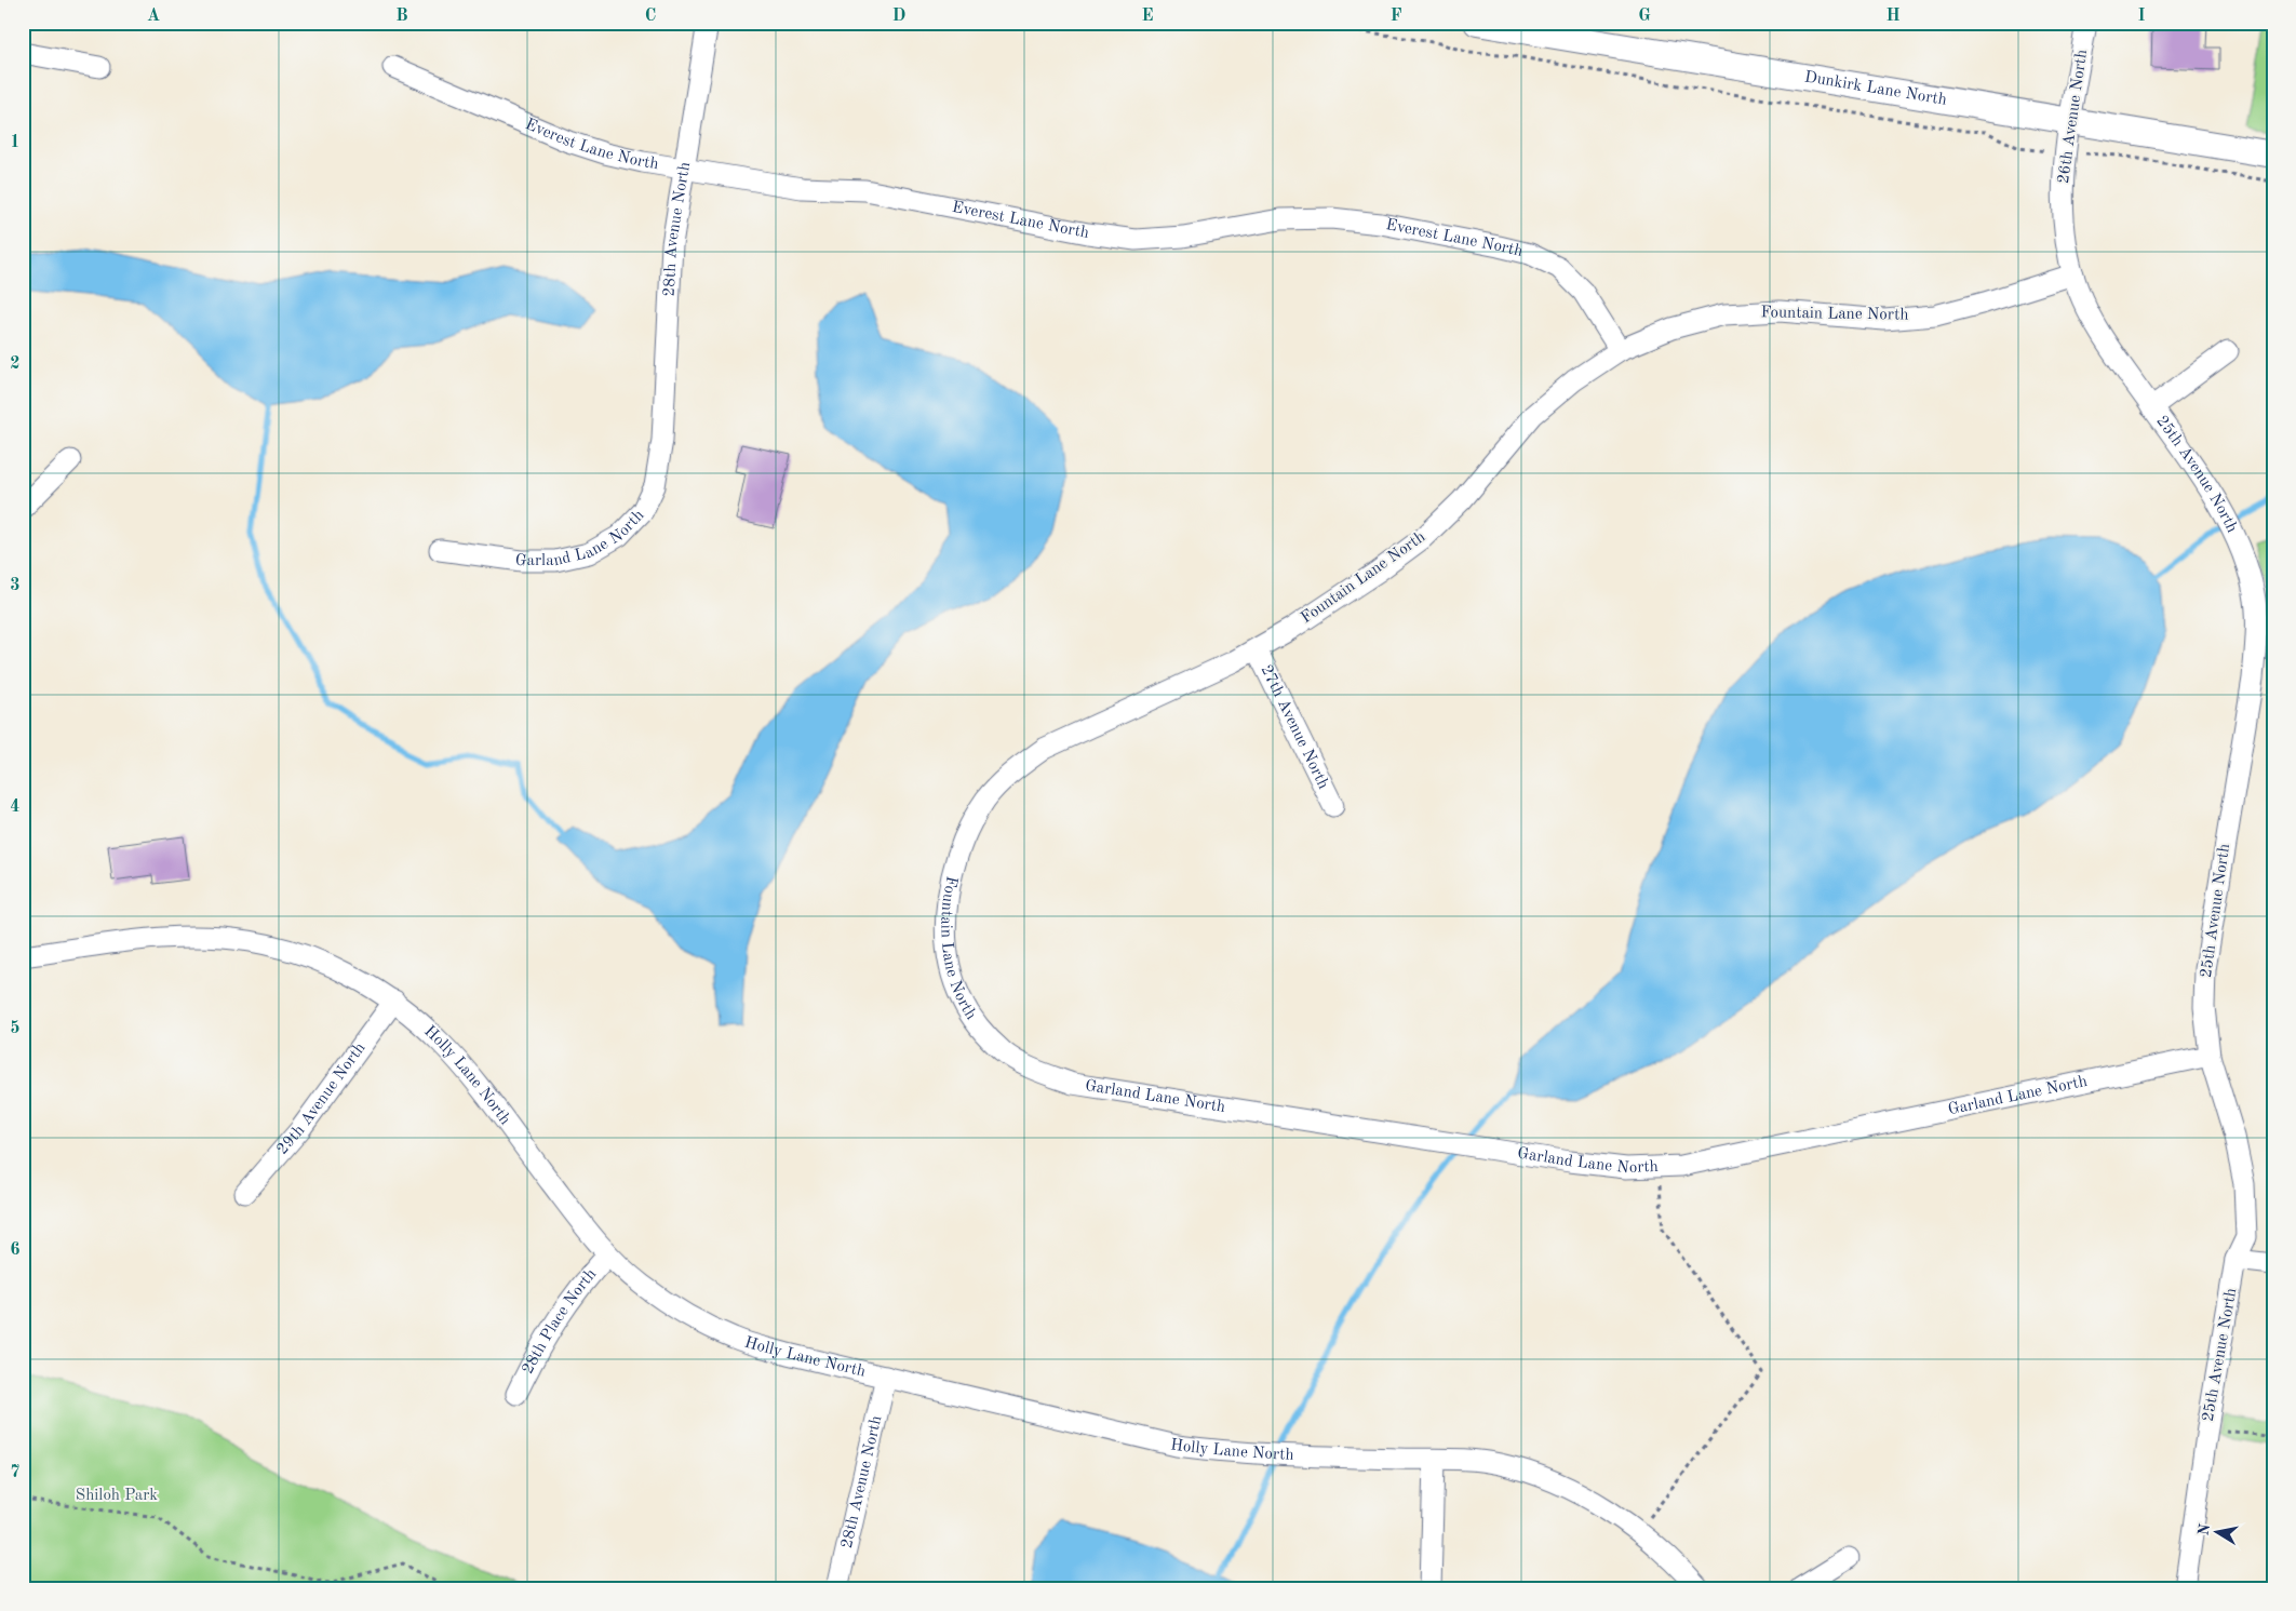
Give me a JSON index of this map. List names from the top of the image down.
{
  "streets": {
    "street": [
      "Dunkirk Lane North",
      "26th Avenue North",
      "Everest Lane North",
      "28th Avenue North",
      "Fountain Lane North",
      "25th Avenue North",
      "Garland Lane North",
      "27th Avenue North",
      "Holly Lane North",
      "29th Avenue North",
      "28th Place North"
    ]
  },
  "crossings": [
    ["Dunkirk Lane North", "26th Avenue North"],
    ["26th Avenue North", "Fountain Lane North"],
    ["26th Avenue North", "25th Avenue North"],
    ["Everest Lane North", "28th Avenue North"],
    ["Everest Lane North", "Fountain Lane North"],
    ["28th Avenue North", "Garland Lane North"],
    ["28th Avenue North", "Holly Lane North"],
    ["Fountain Lane North", "25th Avenue North"],
    ["Fountain Lane North", "Garland Lane North"],
    ["Fountain Lane North", "27th Avenue North"],
    ["25th Avenue North", "Garland Lane North"],
    ["Holly Lane North", "29th Avenue North"],
    ["Holly Lane North", "28th Place North"]
  ],
  "parks": ["Shiloh Park"],
  "north": "left",
  "grid": {
    "columns": [
      "A",
      "B",
      "C",
      "D",
      "E",
      "F",
      "G",
      "H",
      "I"
    ],
    "rows": [
      "1",
      "2",
      "3",
      "4",
      "5",
      "6",
      "7"
    ]
  }
}
